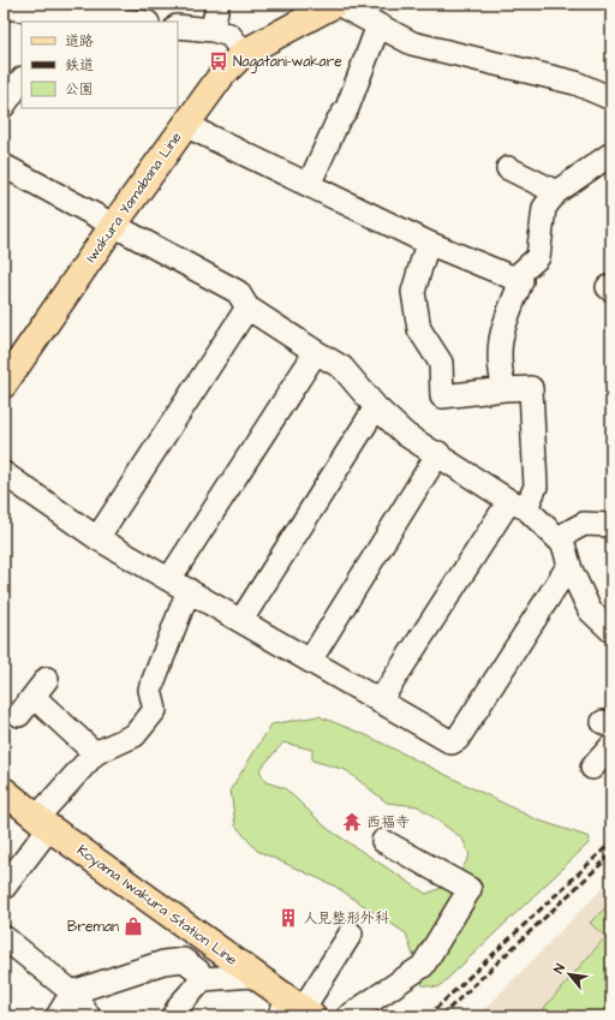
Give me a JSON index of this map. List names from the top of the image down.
{
  "streets": {
    "main road": ["Iwakura Yamabana Line", "Koyama Iwakura Station Line"]
  },
  "places": {
    "bus stop": ["Nagatani-wakare"],
    "temple": ["西福寺"],
    "building": ["人見整形外科"],
    "shop": ["Breman"]
  },
  "legend": ["道路", "鉄道", "公園"],
  "north": "top left"
}
